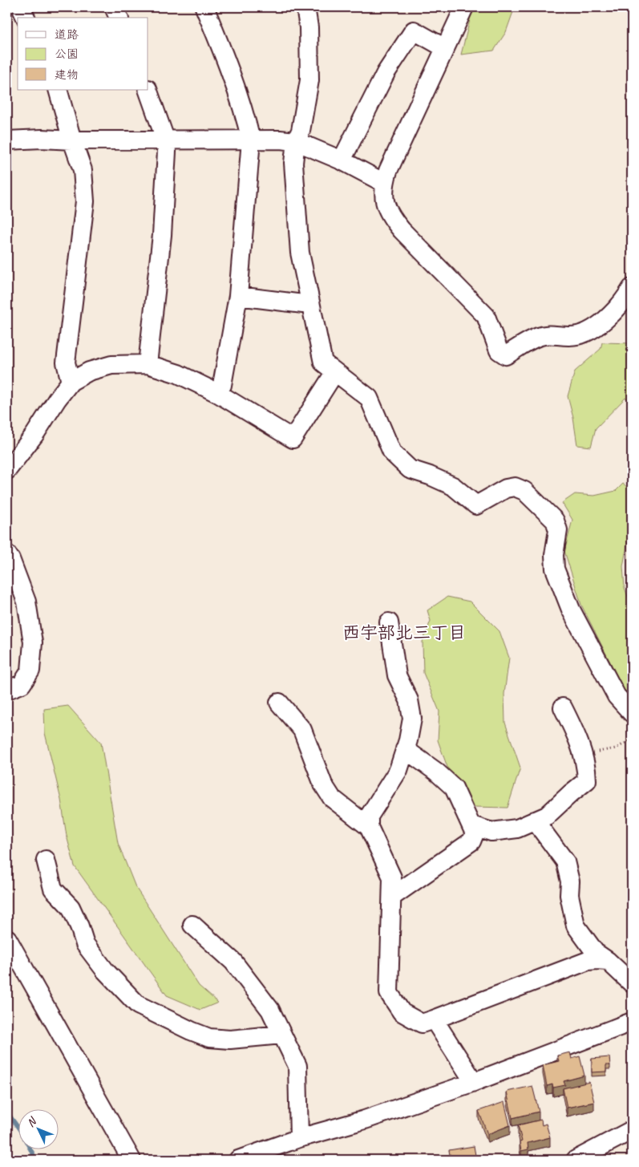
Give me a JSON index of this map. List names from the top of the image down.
{
  "districts": ["西宇部北三丁目"],
  "legend": ["道路", "公園", "建物"],
  "north": "top left"
}
